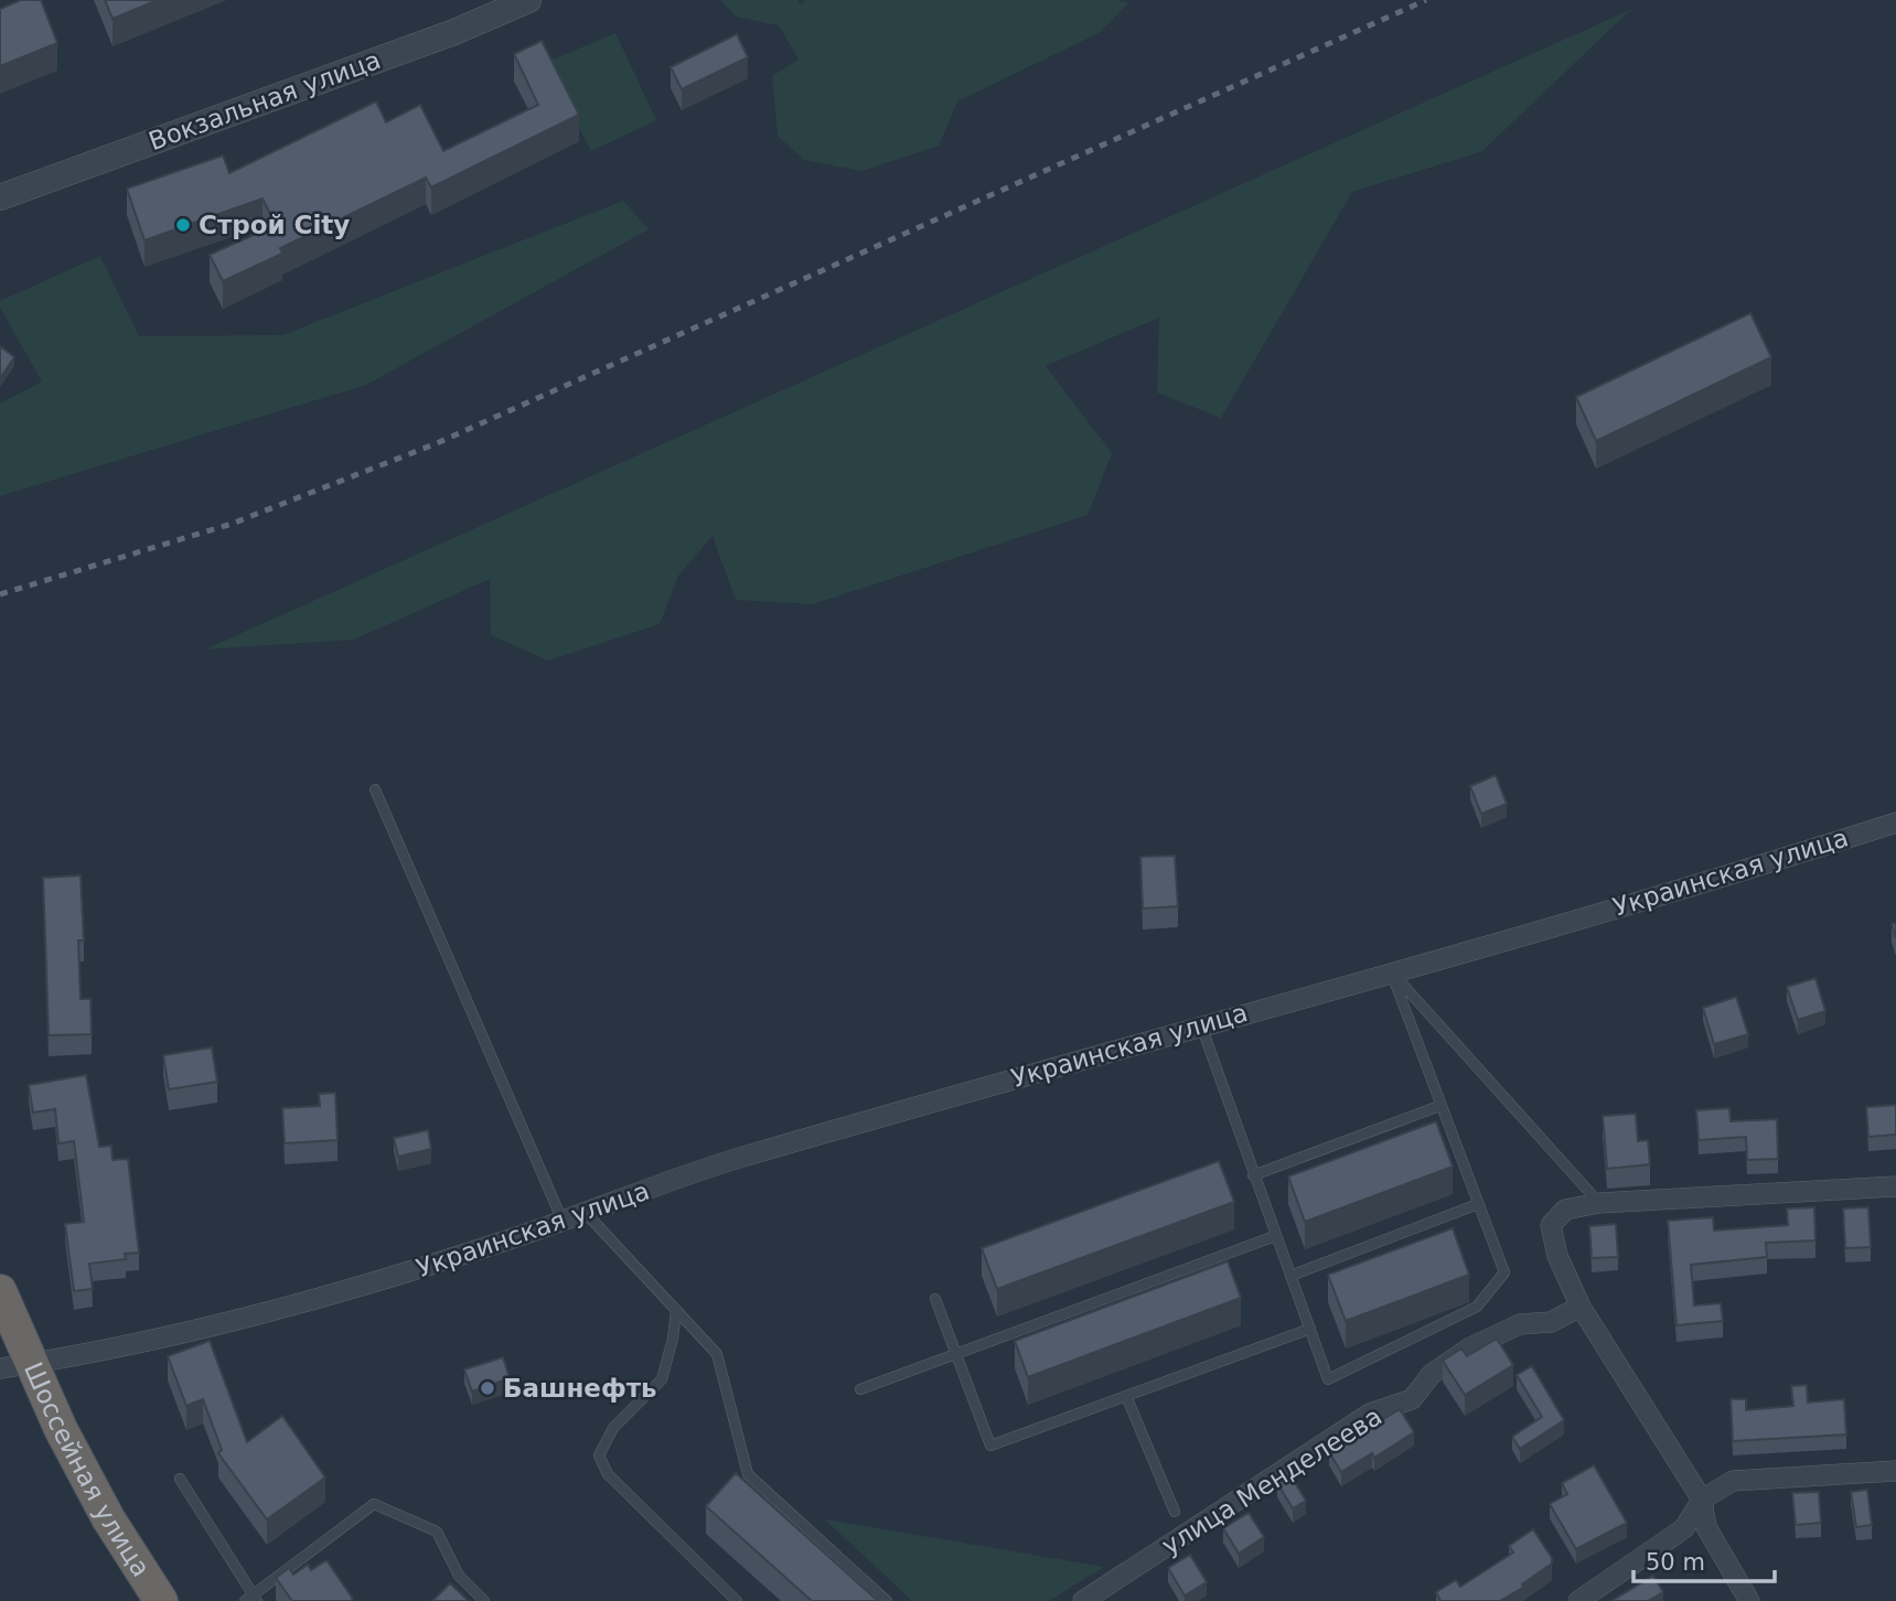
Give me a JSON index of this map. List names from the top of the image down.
{
  "streets": {
    "highway": ["Шоссейная улица"],
    "street": ["Вокзальная улица", "Украинская улица", "улица Менделеева"]
  },
  "crossings": [
    ["Украинская улица", "Шоссейная улица"]
  ],
  "places": ["Строй City", "Башнефть"],
  "scale_bar": "50 m"
}
